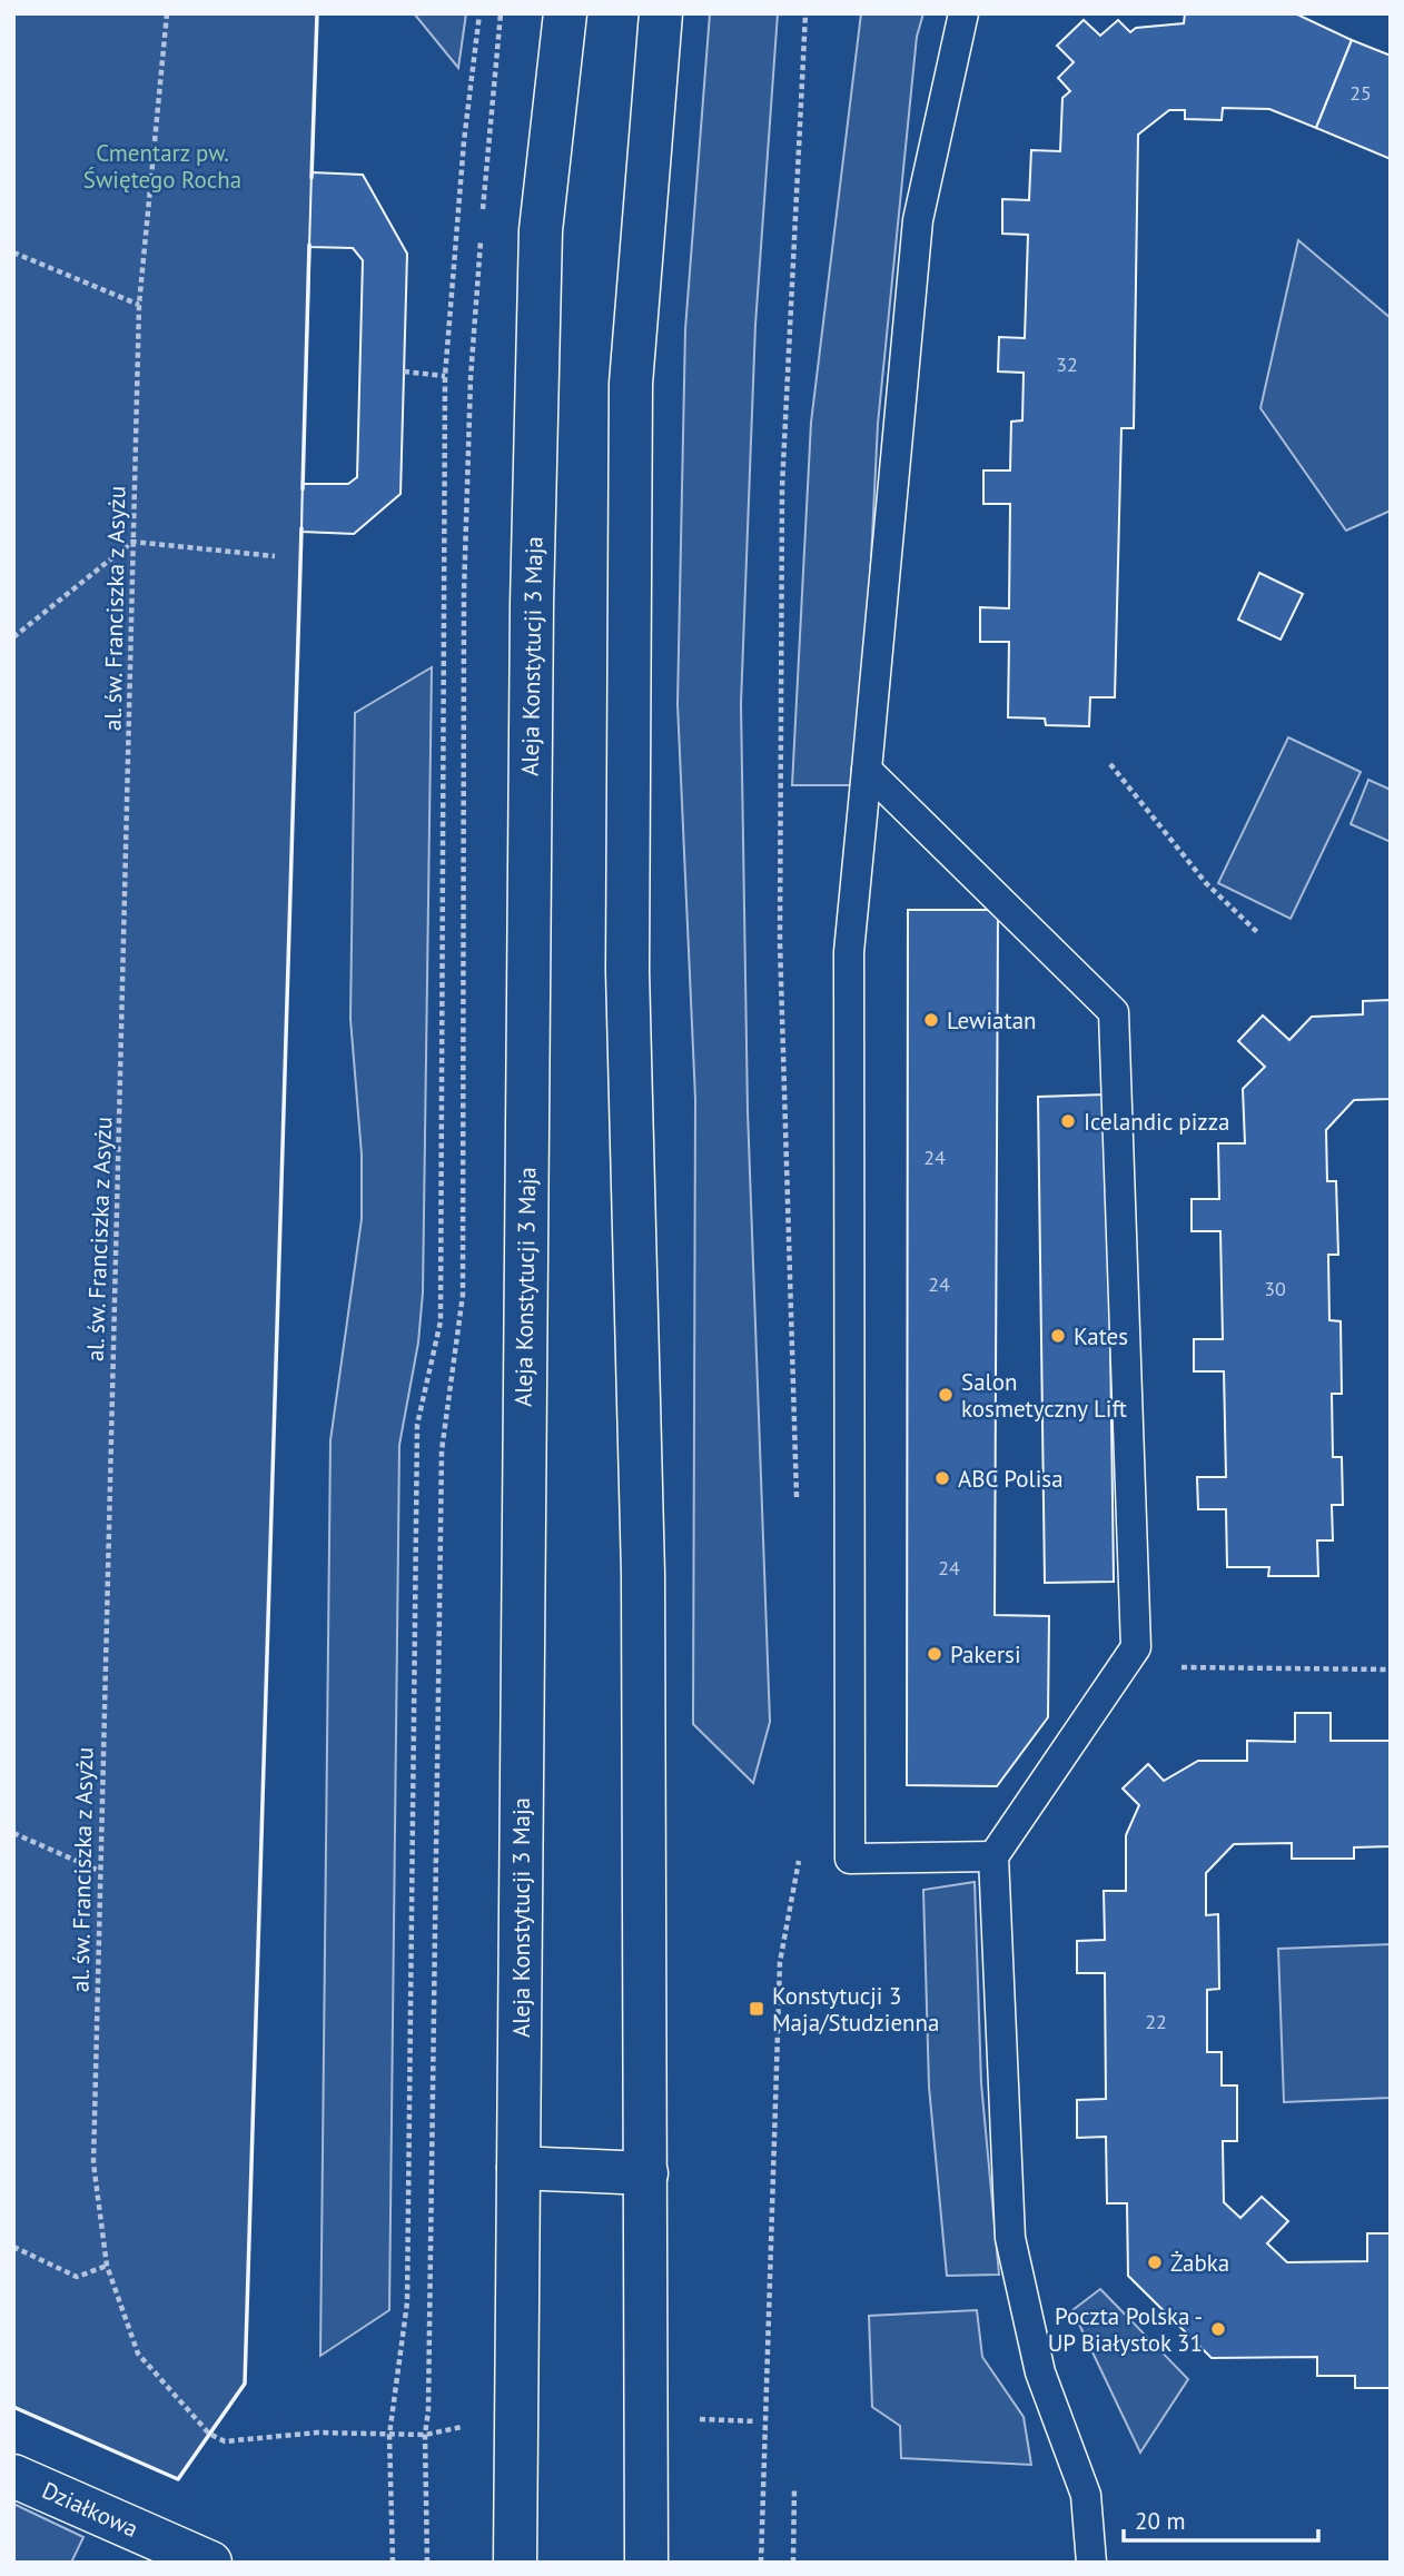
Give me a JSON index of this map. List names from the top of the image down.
{
  "streets": {
    "main road": ["Aleja Konstytucji 3 Maja", "Działkowa"],
    "path": ["al. św. Franciszka z Asyżu"]
  },
  "parks": ["Cmentarz pw. Świętego Rocha"],
  "places": {
    "other": [
      "Lewiatan",
      "Icelandic pizza",
      "Kates",
      "Salon kosmetyczny Lift",
      "ABC Polisa",
      "Pakersi",
      "Żabka",
      "Poczta Polska - UP Białystok 31"
    ],
    "transit": ["Konstytucji 3 Maja/Studzienna"]
  },
  "house_numbers": [
    "25",
    "32",
    "24",
    "24",
    "30",
    "24",
    "22"
  ],
  "scale_bar": "20 m"
}
